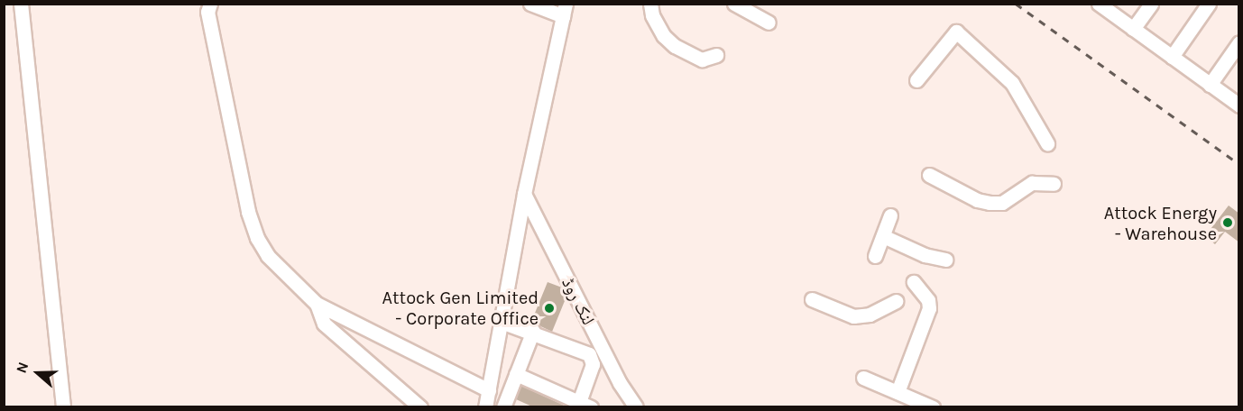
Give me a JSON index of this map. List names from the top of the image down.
{
  "streets": {
    "street": ["لنک روڈ"]
  },
  "places": ["Attock Energy - Warehouse", "Attock Gen Limited - Corporate Office"],
  "north": "left"
}
